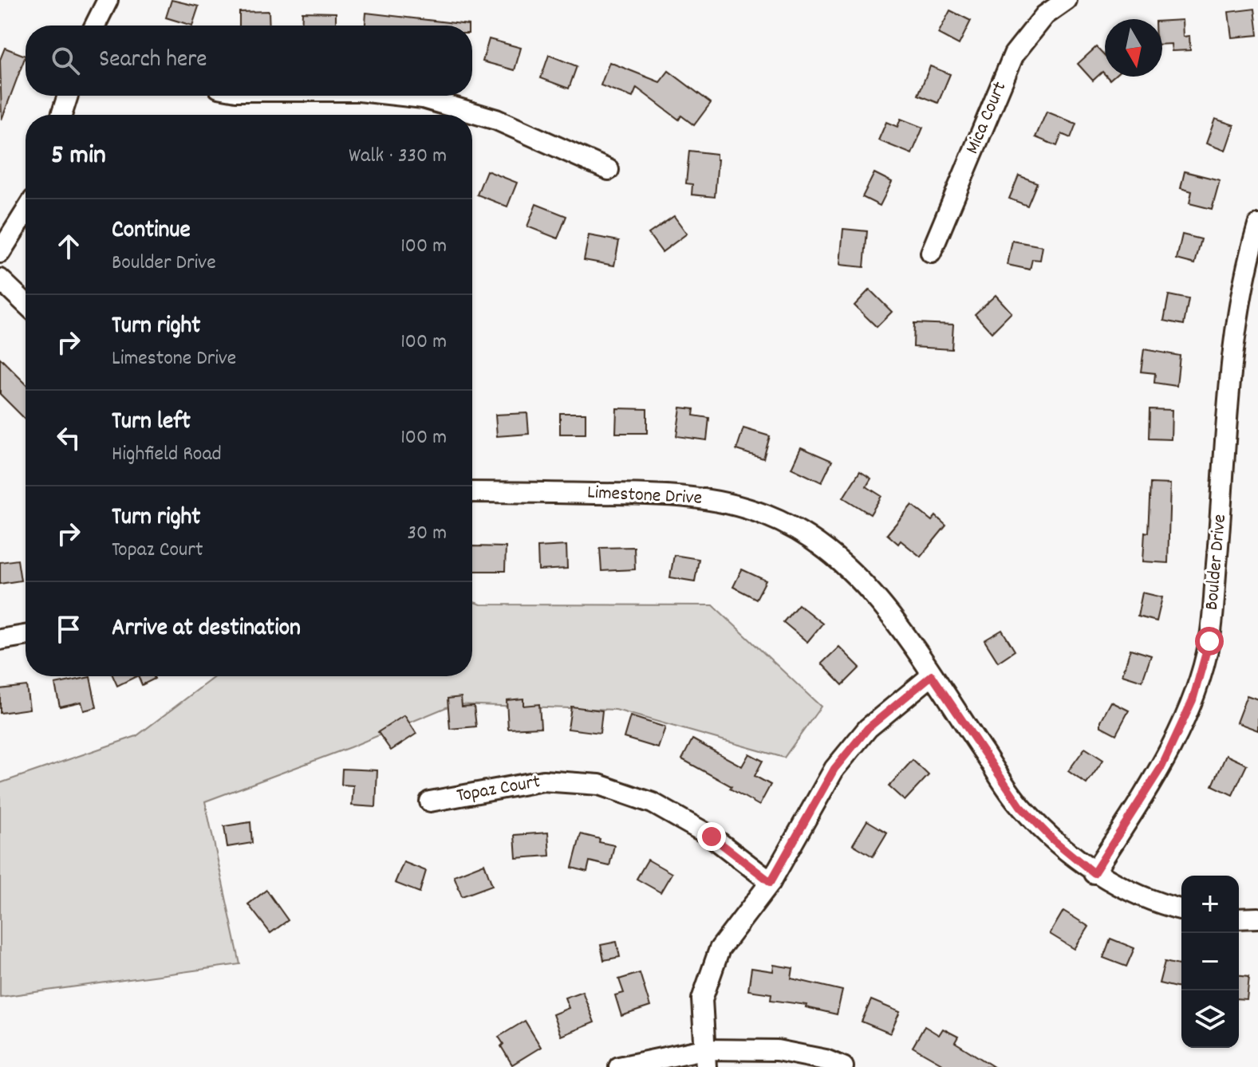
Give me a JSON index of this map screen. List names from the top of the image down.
{
  "streets": {
    "street": [
      "Mica Court",
      "Limestone Drive",
      "Boulder Drive",
      "Topaz Court"
    ]
  },
  "crossings": [
    ["Limestone Drive", "Boulder Drive"]
  ],
  "north": "bottom",
  "page": {
    "search": "Search here",
    "heading": ["5 min", "Walk · 330 m"],
    "list": [
      ["Continue", "Boulder Drive", "100 m"],
      ["Turn right", "Limestone Drive", "100 m"],
      ["Turn left", "Highfield Road", "100 m"],
      ["Turn right", "Topaz Court", "30 m"],
      "Arrive at destination"
    ],
    "map_buttons": ["+", "−"]
  }
}
